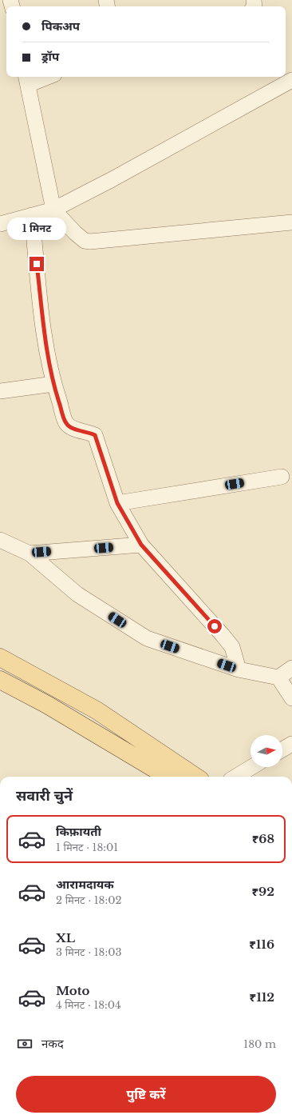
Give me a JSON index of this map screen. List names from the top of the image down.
{
  "north": "right",
  "page": {
    "banner": ["पिकअप", "ड्रॉप"],
    "bubble": "1 मिनट",
    "heading": "सवारी चुनें",
    "list": [
      {
        "name": "किफ़ायती",
        "note": "1 मिनट · 18:01",
        "value": "₹68"
      },
      {
        "name": "आरामदायक",
        "note": "2 मिनट · 18:02",
        "value": "₹92"
      },
      {
        "name": "XL",
        "note": "3 मिनट · 18:03",
        "value": "₹116"
      },
      {
        "name": "Moto",
        "note": "4 मिनट · 18:04",
        "value": "₹112"
      }
    ],
    "pay": ["नकद", "180 m"],
    "buttons": "पुष्टि करें"
  }
}
